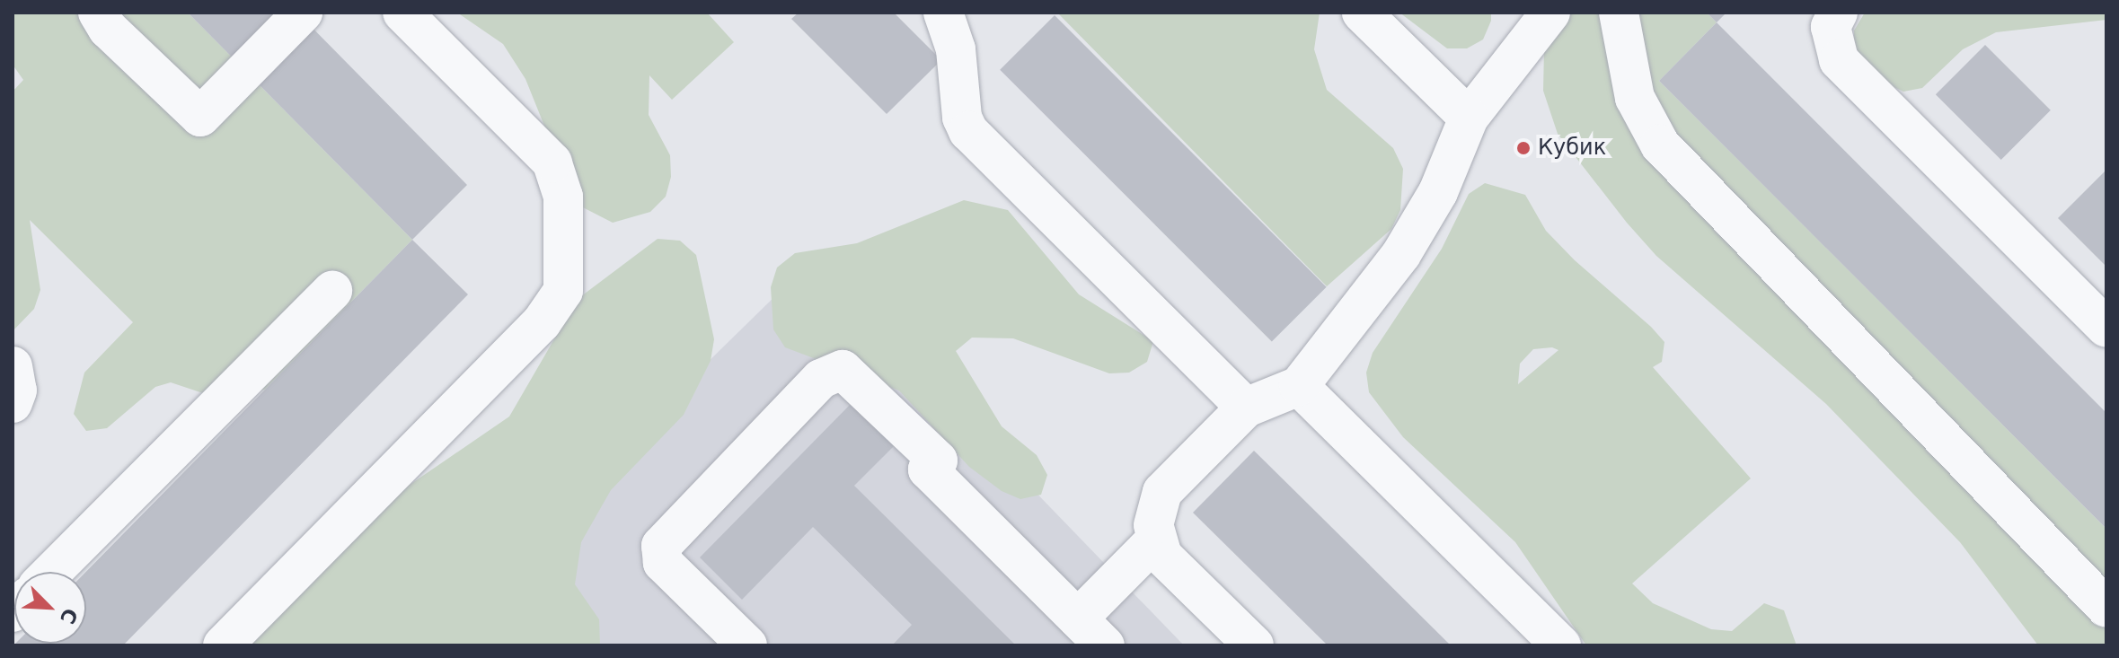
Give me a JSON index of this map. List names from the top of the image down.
{
  "places": ["Кубик"],
  "north": "bottom right"
}
